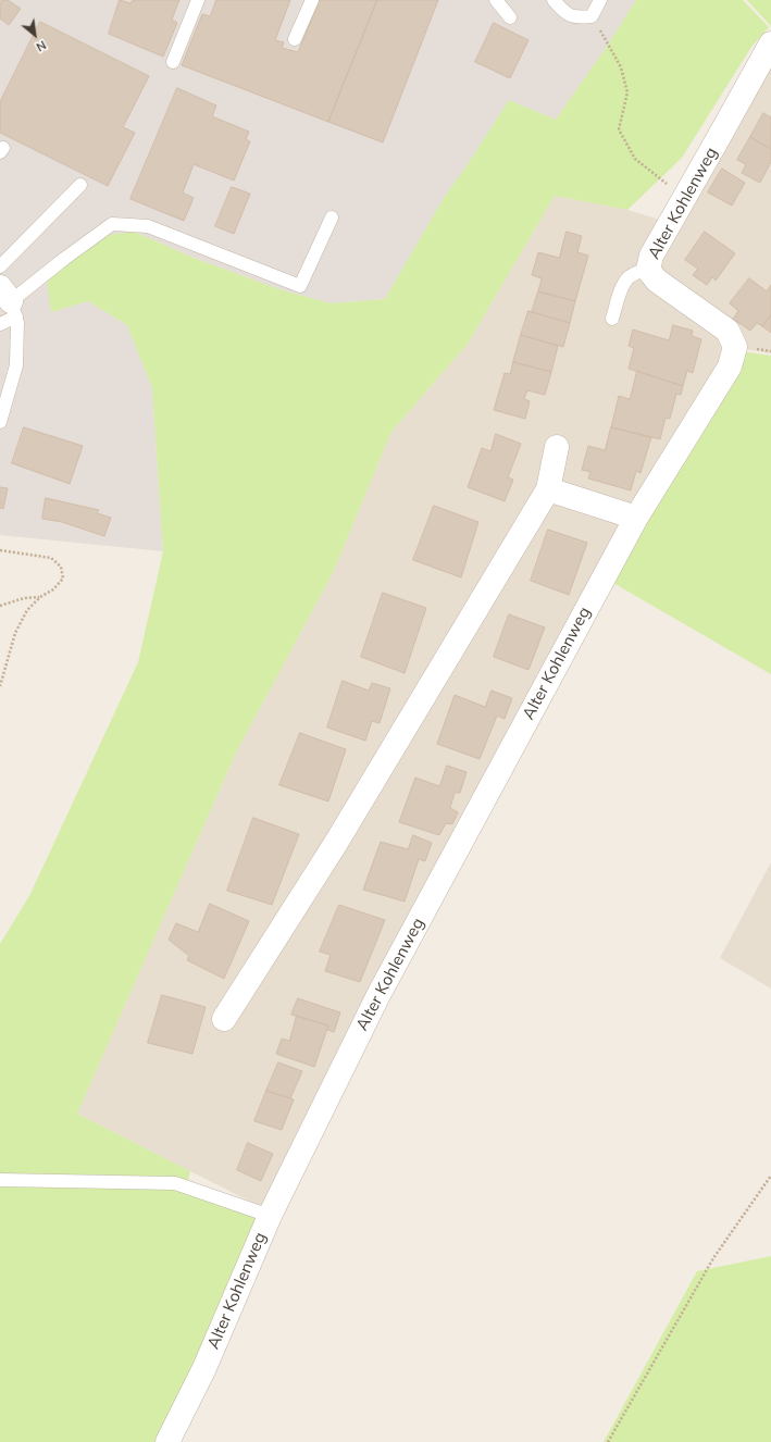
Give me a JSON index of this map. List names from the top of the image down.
{
  "streets": {
    "street": ["Alter Kohlenweg"]
  },
  "north": "bottom right"
}
